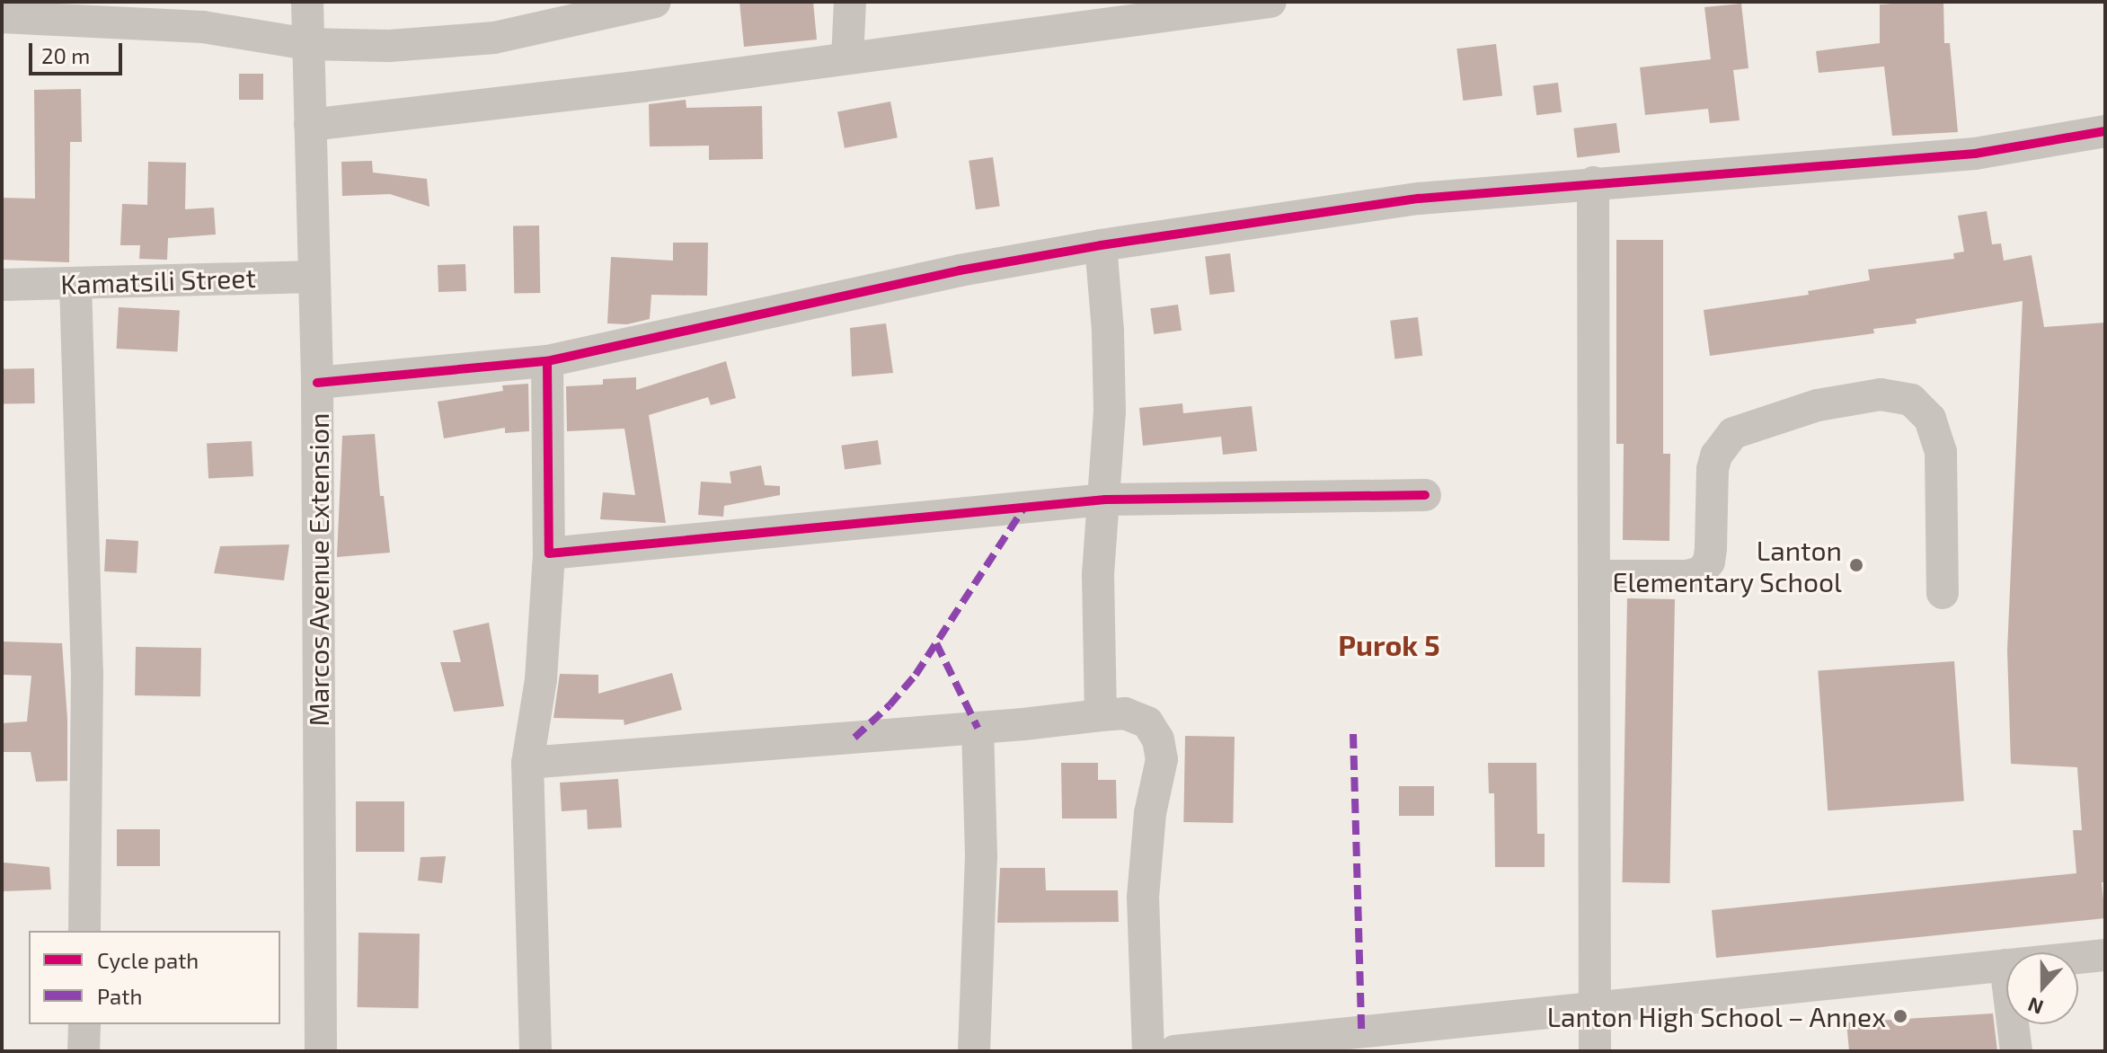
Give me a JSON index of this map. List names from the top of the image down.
{
  "streets": {
    "street": ["Kamatsili Street", "Marcos Avenue Extension"]
  },
  "crossings": [
    ["Kamatsili Street", "Marcos Avenue Extension"]
  ],
  "districts": ["Purok 5"],
  "places": ["Lanton Elementary School", "Lanton High School – Annex"],
  "legend": ["Cycle path", "Path"],
  "scale_bar": "20 m",
  "north": "bottom"
}
